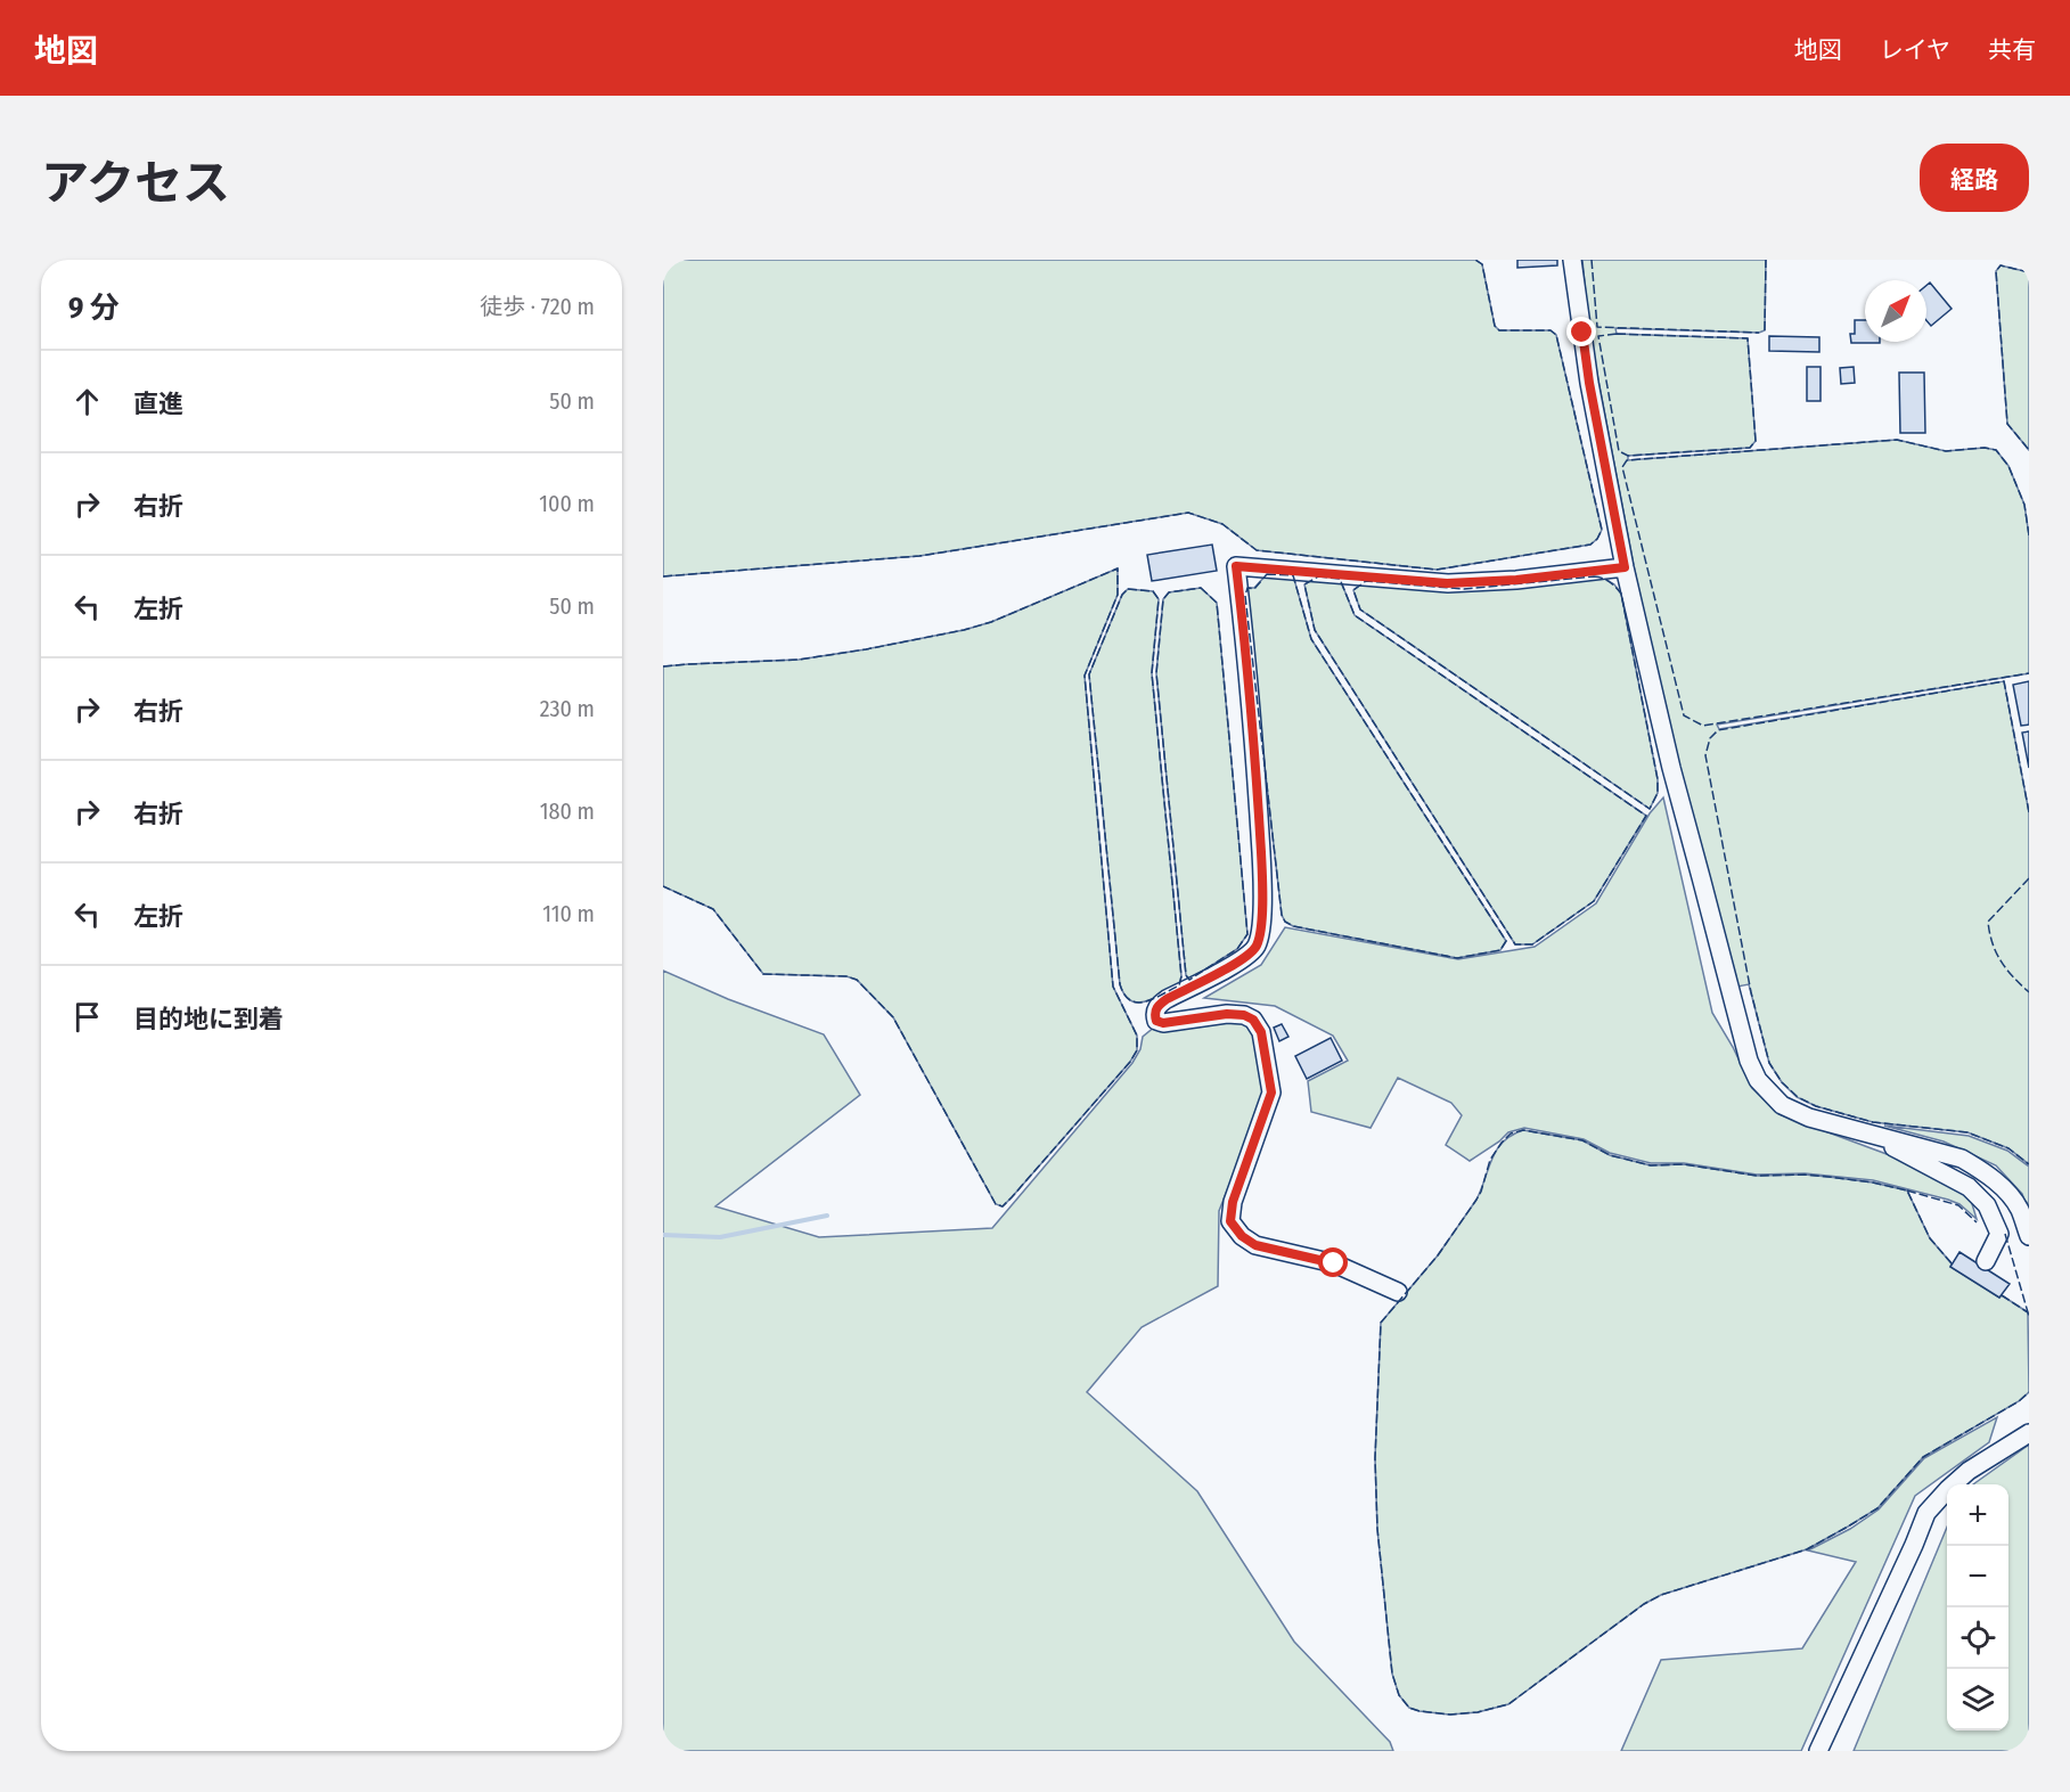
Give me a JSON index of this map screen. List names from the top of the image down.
{
  "north": "top right",
  "page": {
    "header": "地図",
    "nav": ["地図", "レイヤ", "共有"],
    "title": "アクセス",
    "buttons": "経路",
    "heading": ["9 分", "徒歩 · 720 m"],
    "list": [
      ["直進", "50 m"],
      ["右折", "100 m"],
      ["左折", "50 m"],
      ["右折", "230 m"],
      ["右折", "180 m"],
      ["左折", "110 m"],
      "目的地に到着"
    ],
    "map_buttons": ["+", "−"]
  }
}
